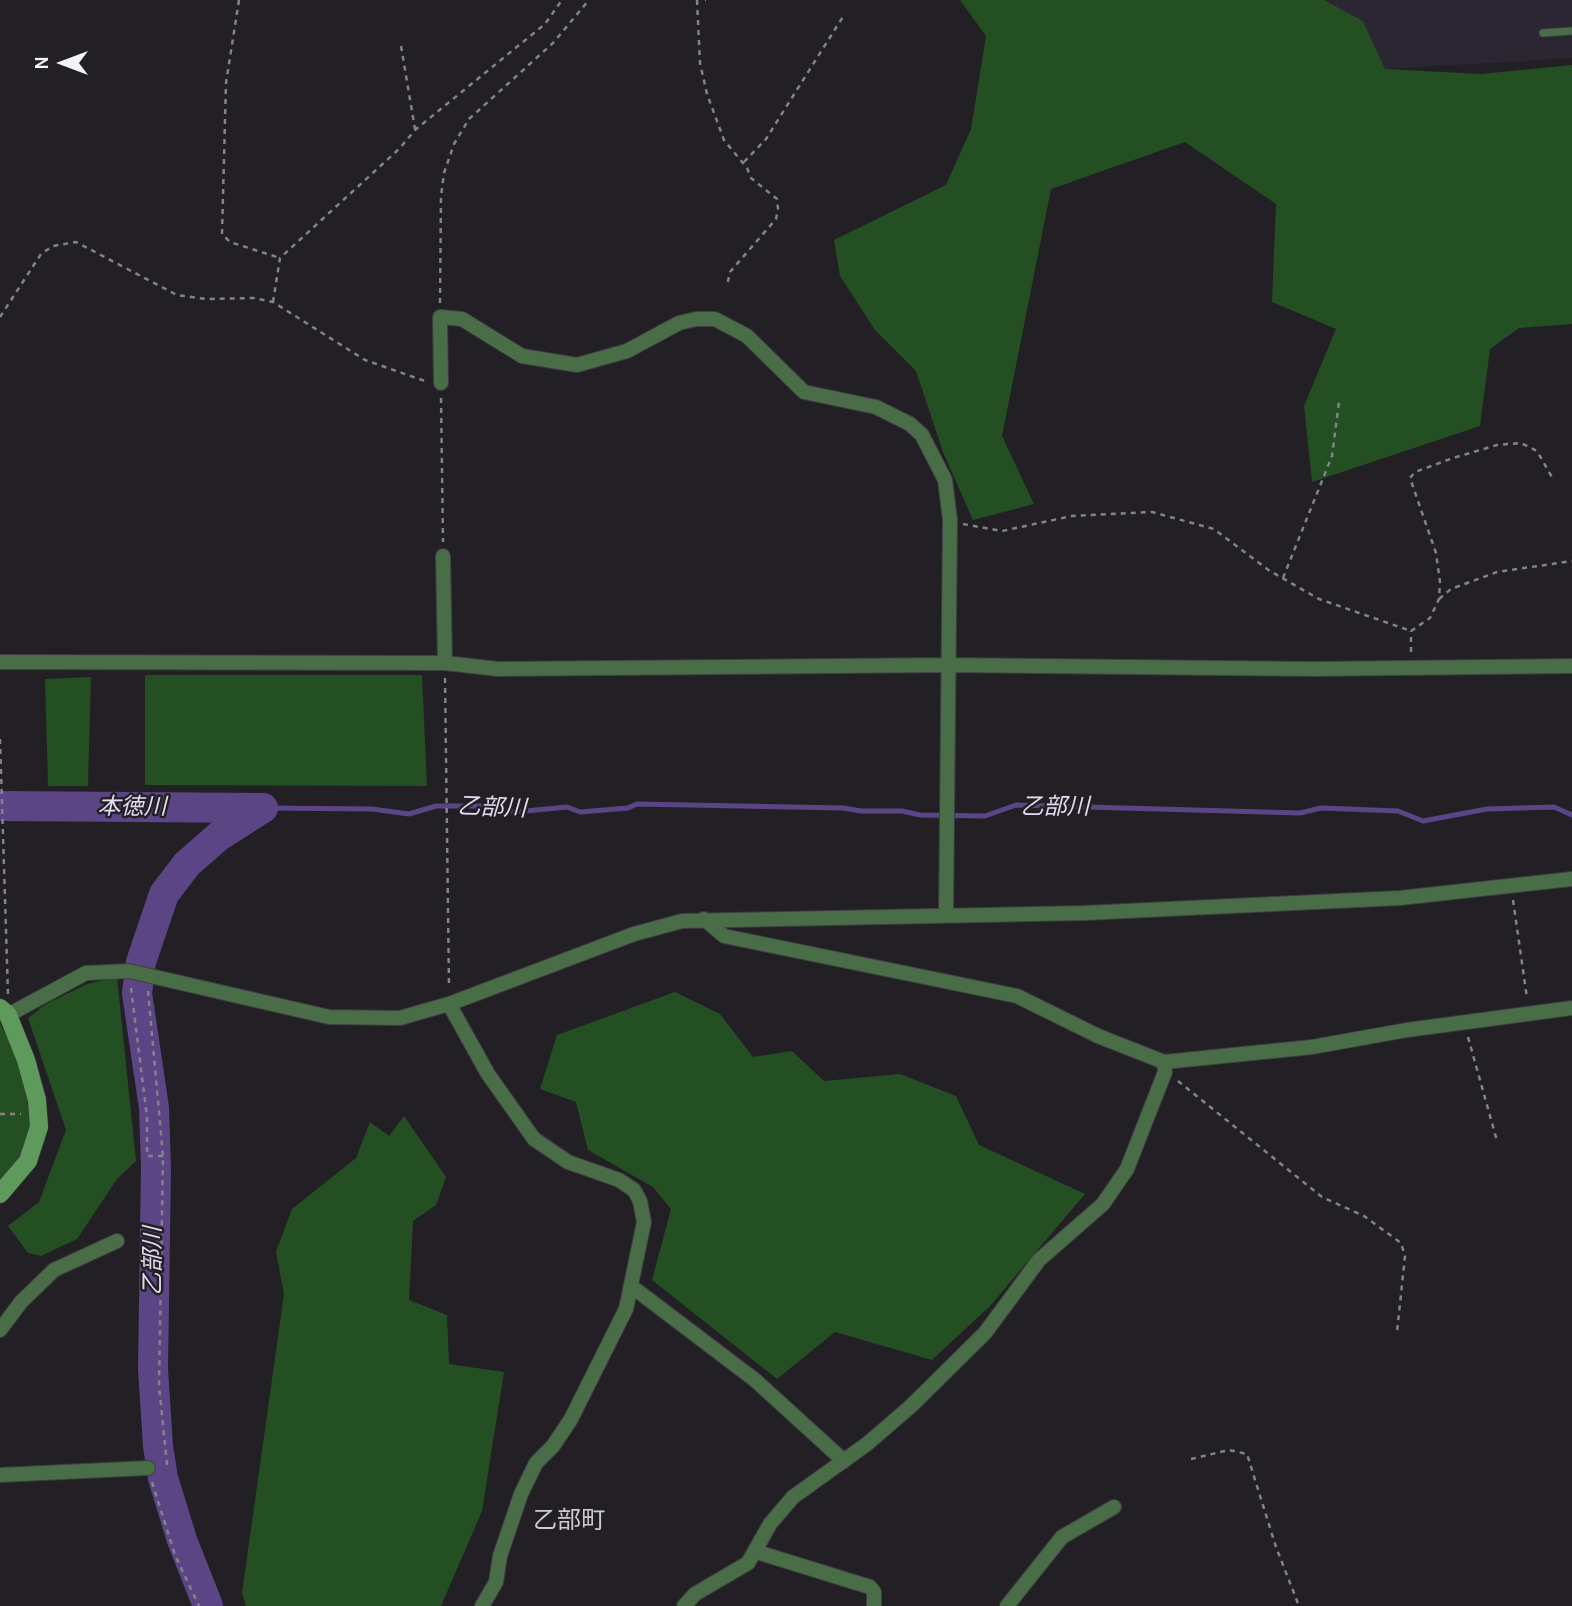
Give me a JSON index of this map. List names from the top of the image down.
{
  "districts": ["乙部町"],
  "water": ["本徳川", "乙部川"],
  "north": "left"
}
